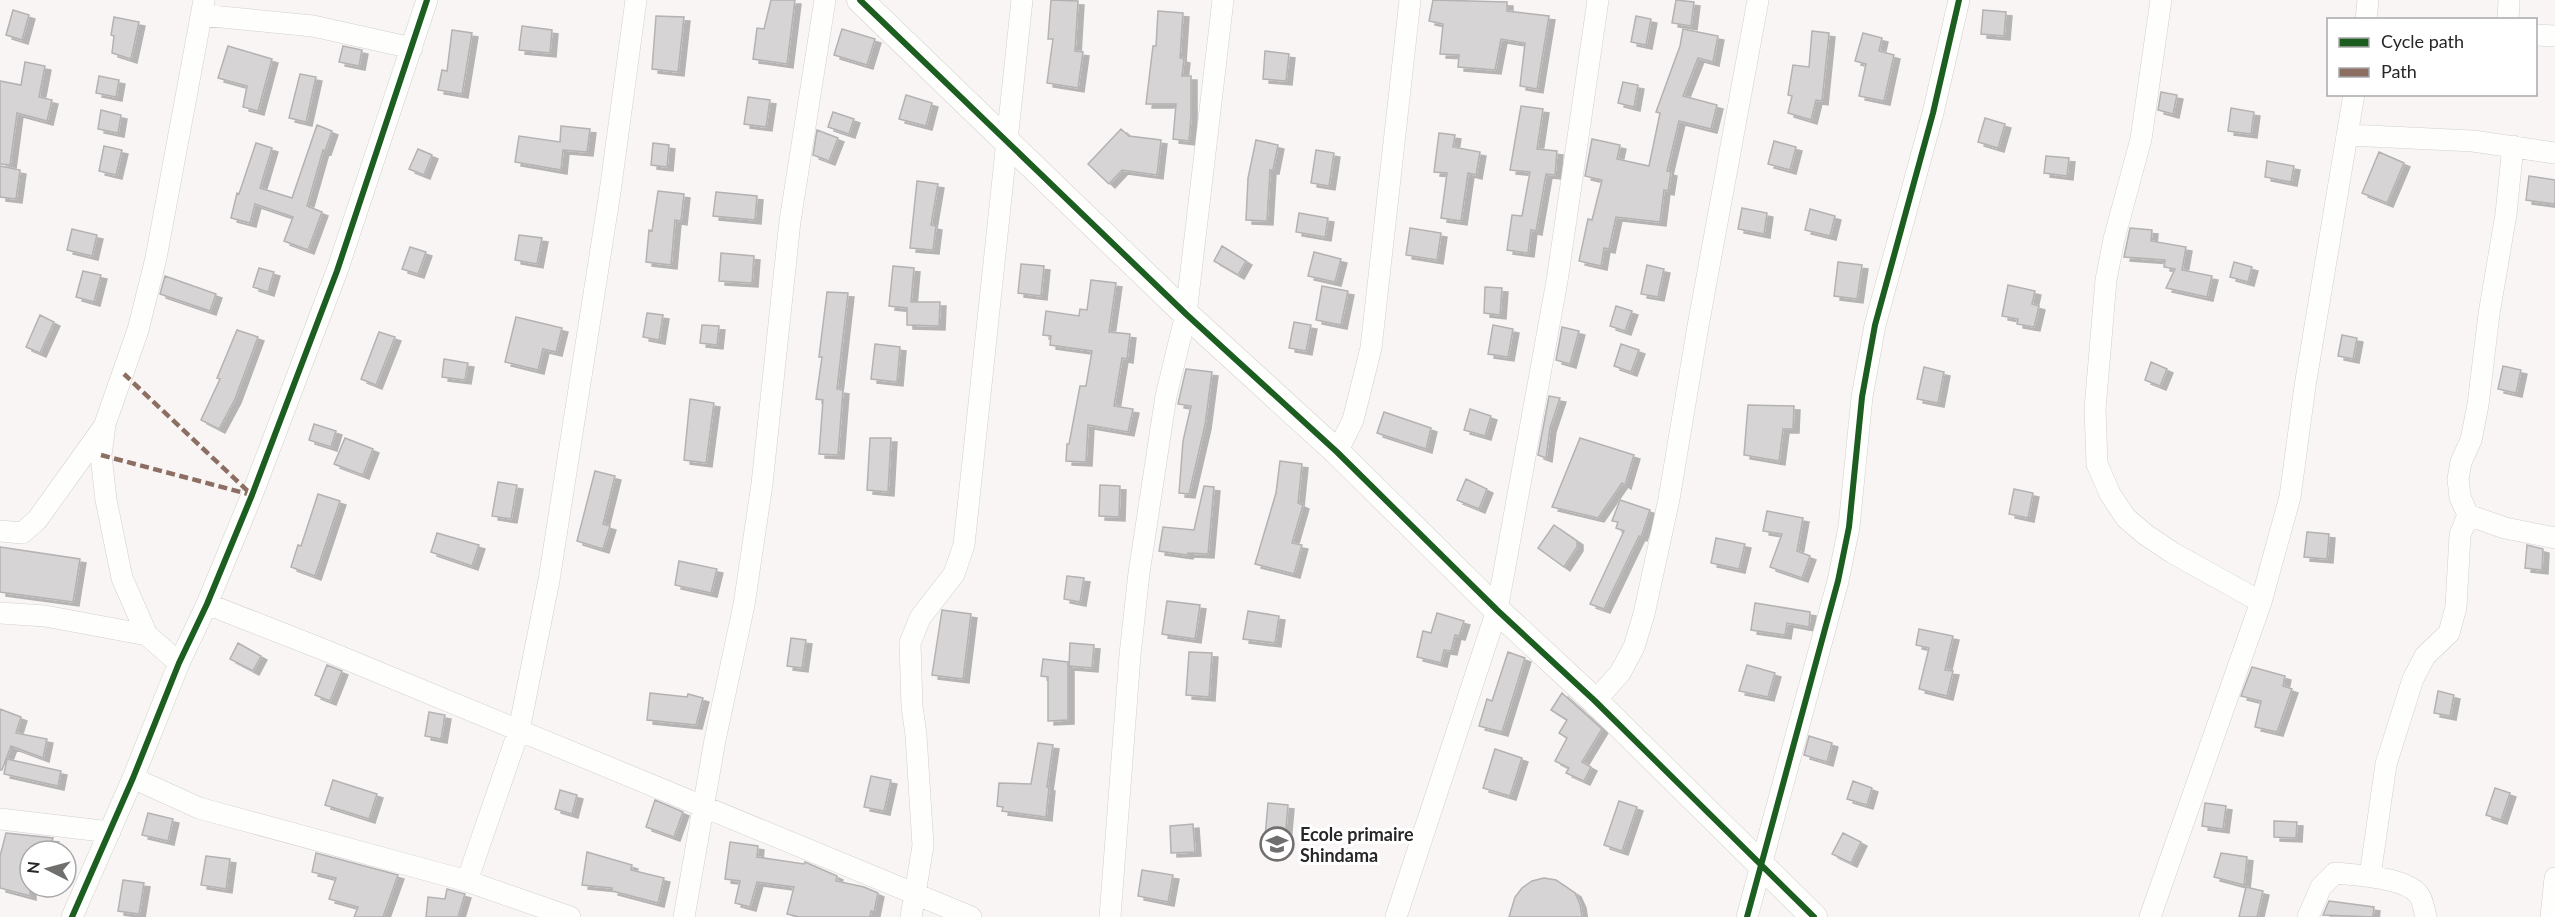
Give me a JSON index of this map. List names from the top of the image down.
{
  "places": {
    "school or university": ["Ecole primaire Shindama"]
  },
  "legend": ["Cycle path", "Path"],
  "north": "left"
}
